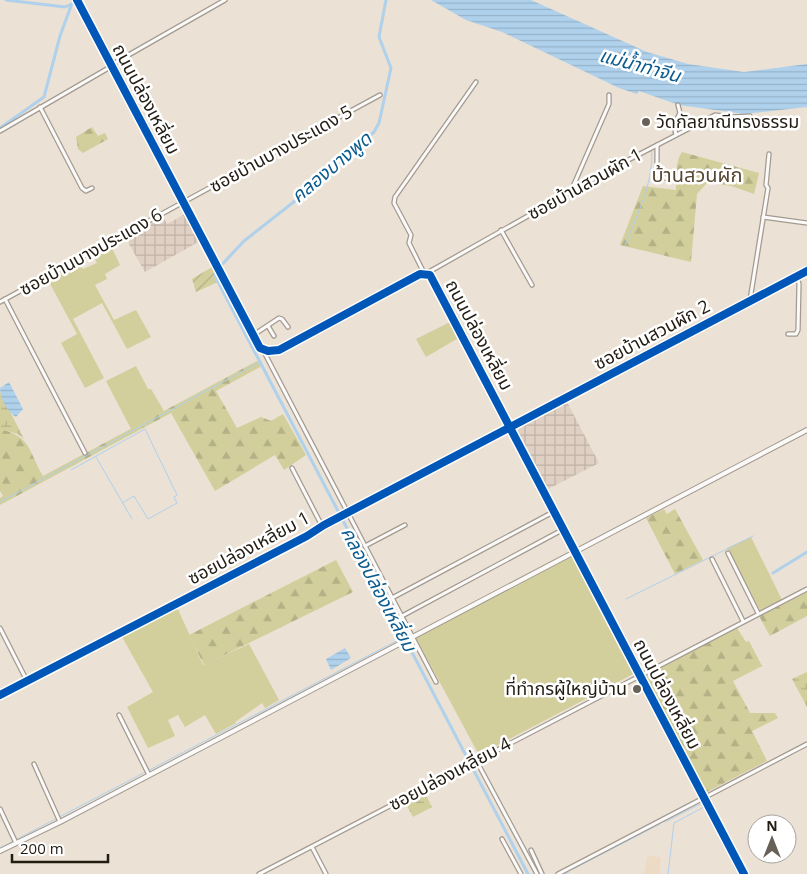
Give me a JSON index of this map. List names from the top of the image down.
{
  "streets": {
    "street": [
      "ถนนปล่องเหลี่ยม",
      "ซอยบ้านบางประแดง 5",
      "ซอยบ้านสวนผัก 1",
      "ซอยบ้านบางประแดง 6",
      "ซอยบ้านสวนผัก 2",
      "ซอยปล่องเหลี่ยม 1",
      "ซอยปล่องเหลี่ยม 4"
    ]
  },
  "crossings": [
    ["ถนนปล่องเหลี่ยม", "ซอยบ้านบางประแดง 5"],
    ["ถนนปล่องเหลี่ยม", "ซอยบ้านสวนผัก 1"],
    ["ถนนปล่องเหลี่ยม", "ซอยบ้านบางประแดง 6"],
    ["ถนนปล่องเหลี่ยม", "ซอยบ้านสวนผัก 2"],
    ["ถนนปล่องเหลี่ยม", "ซอยปล่องเหลี่ยม 1"],
    ["ถนนปล่องเหลี่ยม", "ซอยปล่องเหลี่ยม 4"],
    ["ซอยบ้านบางประแดง 5", "ซอยบ้านบางประแดง 6"],
    ["ซอยบ้านสวนผัก 2", "ซอยปล่องเหลี่ยม 1"]
  ],
  "districts": ["บ้านสวนผัก"],
  "water": ["แม่น้ำท่าจีน", "คลองบางพูด", "คลองปล่องเหลี่ยม"],
  "places": ["วัดกัลยาณีทรงธรรม", "ที่ทำกรผู้ใหญ่บ้าน"],
  "scale_bar": "200 m",
  "north": "top"
}
